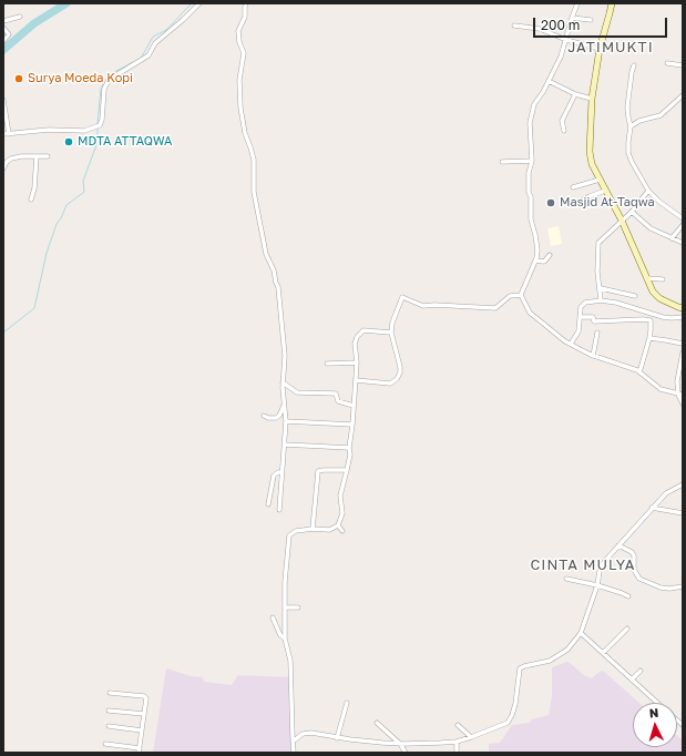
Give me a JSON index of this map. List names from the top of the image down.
{
  "districts": ["JATIMUKTI", "CINTA MULYA"],
  "places": ["Surya Moeda Kopi", "MDTA ATTAQWA", "Masjid At-Taqwa"],
  "scale_bar": "200 m",
  "north": "top"
}
